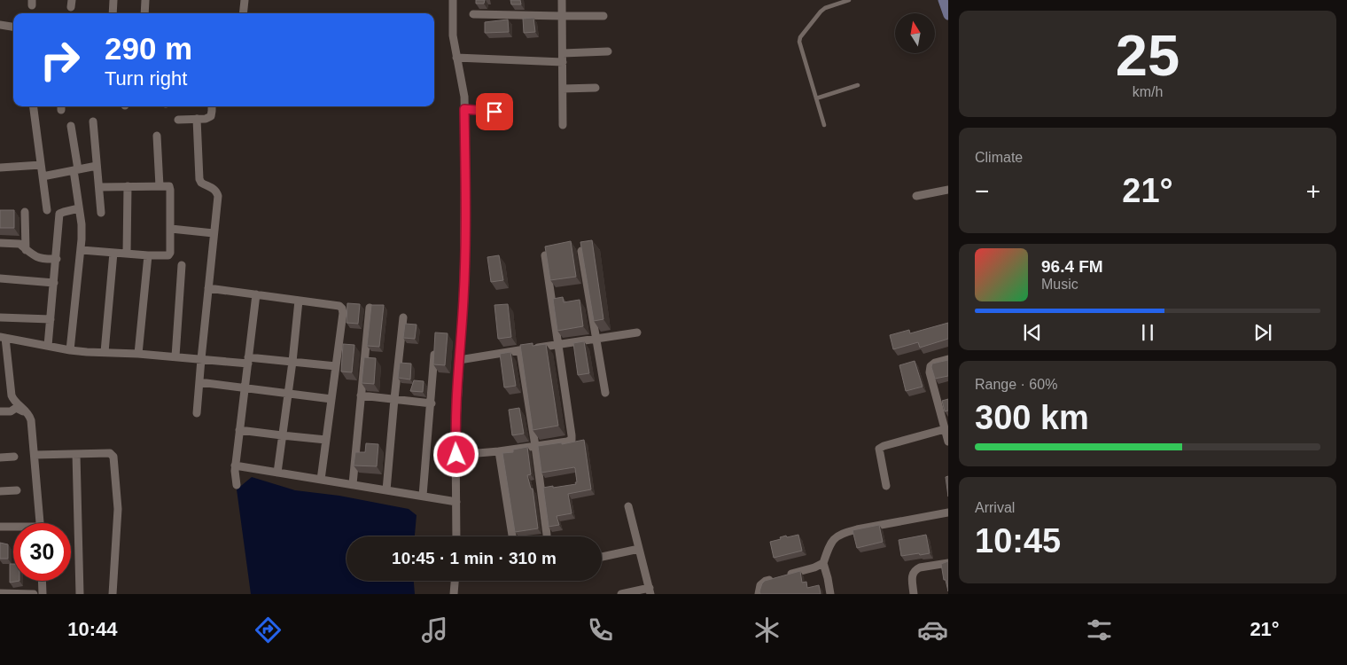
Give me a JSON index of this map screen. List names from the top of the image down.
{
  "north": "top",
  "page": {
    "tile": [
      ["25", "km/h"],
      "Climate",
      ["Range · 60%", "300 km"],
      ["Arrival", "10:45"]
    ],
    "turn": ["290 m", "Turn right"],
    "heat": ["−", "21°", "+"],
    "song": ["96.4 FM", "Music"],
    "limit": "30",
    "trip": "10:45 · 1 min · 310 m",
    "tabs": ["10:44", "21°"]
  }
}
